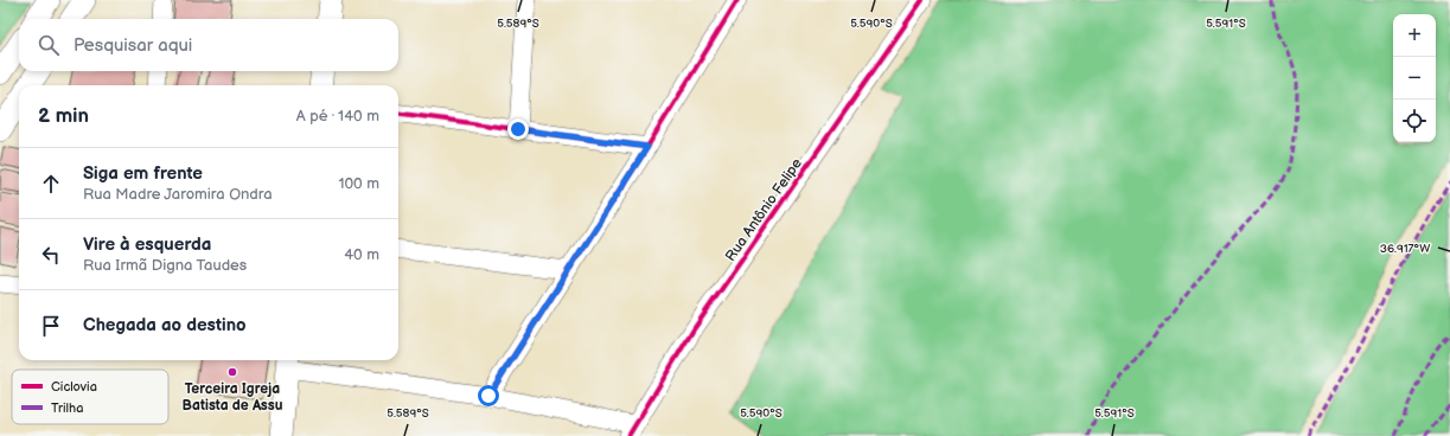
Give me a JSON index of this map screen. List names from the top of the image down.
{
  "streets": {
    "street": ["Rua Antônio Felipe"]
  },
  "places": ["Terceira Igreja Batista de Assu"],
  "legend": ["Ciclovia", "Trilha"],
  "page": {
    "map_buttons": ["+", "−"],
    "search": "Pesquisar aqui",
    "heading": ["2 min", "A pé · 140 m"],
    "list": [
      ["Siga em frente", "Rua Madre Jaromira Ondra", "100 m"],
      ["Vire à esquerda", "Rua Irmã Digna Taudes", "40 m"],
      "Chegada ao destino"
    ]
  },
  "coordinates": [
    "5.589°S",
    "5.590°S",
    "5.591°S",
    "36.917°W"
  ]
}
